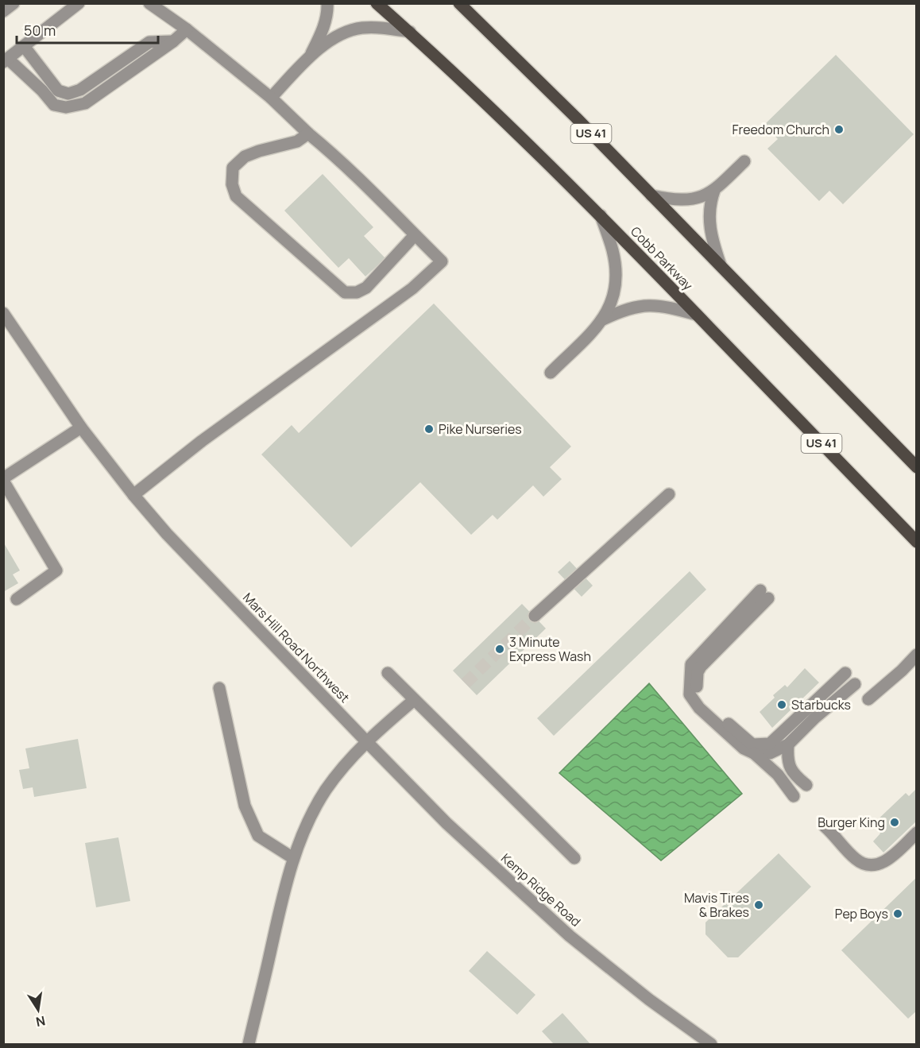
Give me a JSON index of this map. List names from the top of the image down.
{
  "streets": {
    "main road": ["US 41", "Cobb Parkway"],
    "street": ["Mars Hill Road Northwest", "Kemp Ridge Road"]
  },
  "crossings": [
    ["Mars Hill Road Northwest", "Kemp Ridge Road"]
  ],
  "places": [
    "Freedom Church",
    "Pike Nurseries",
    "3 Minute Express Wash",
    "Starbucks",
    "Burger King",
    "Mavis Tires & Brakes",
    "Pep Boys"
  ],
  "scale_bar": "50 m",
  "north": "bottom"
}
